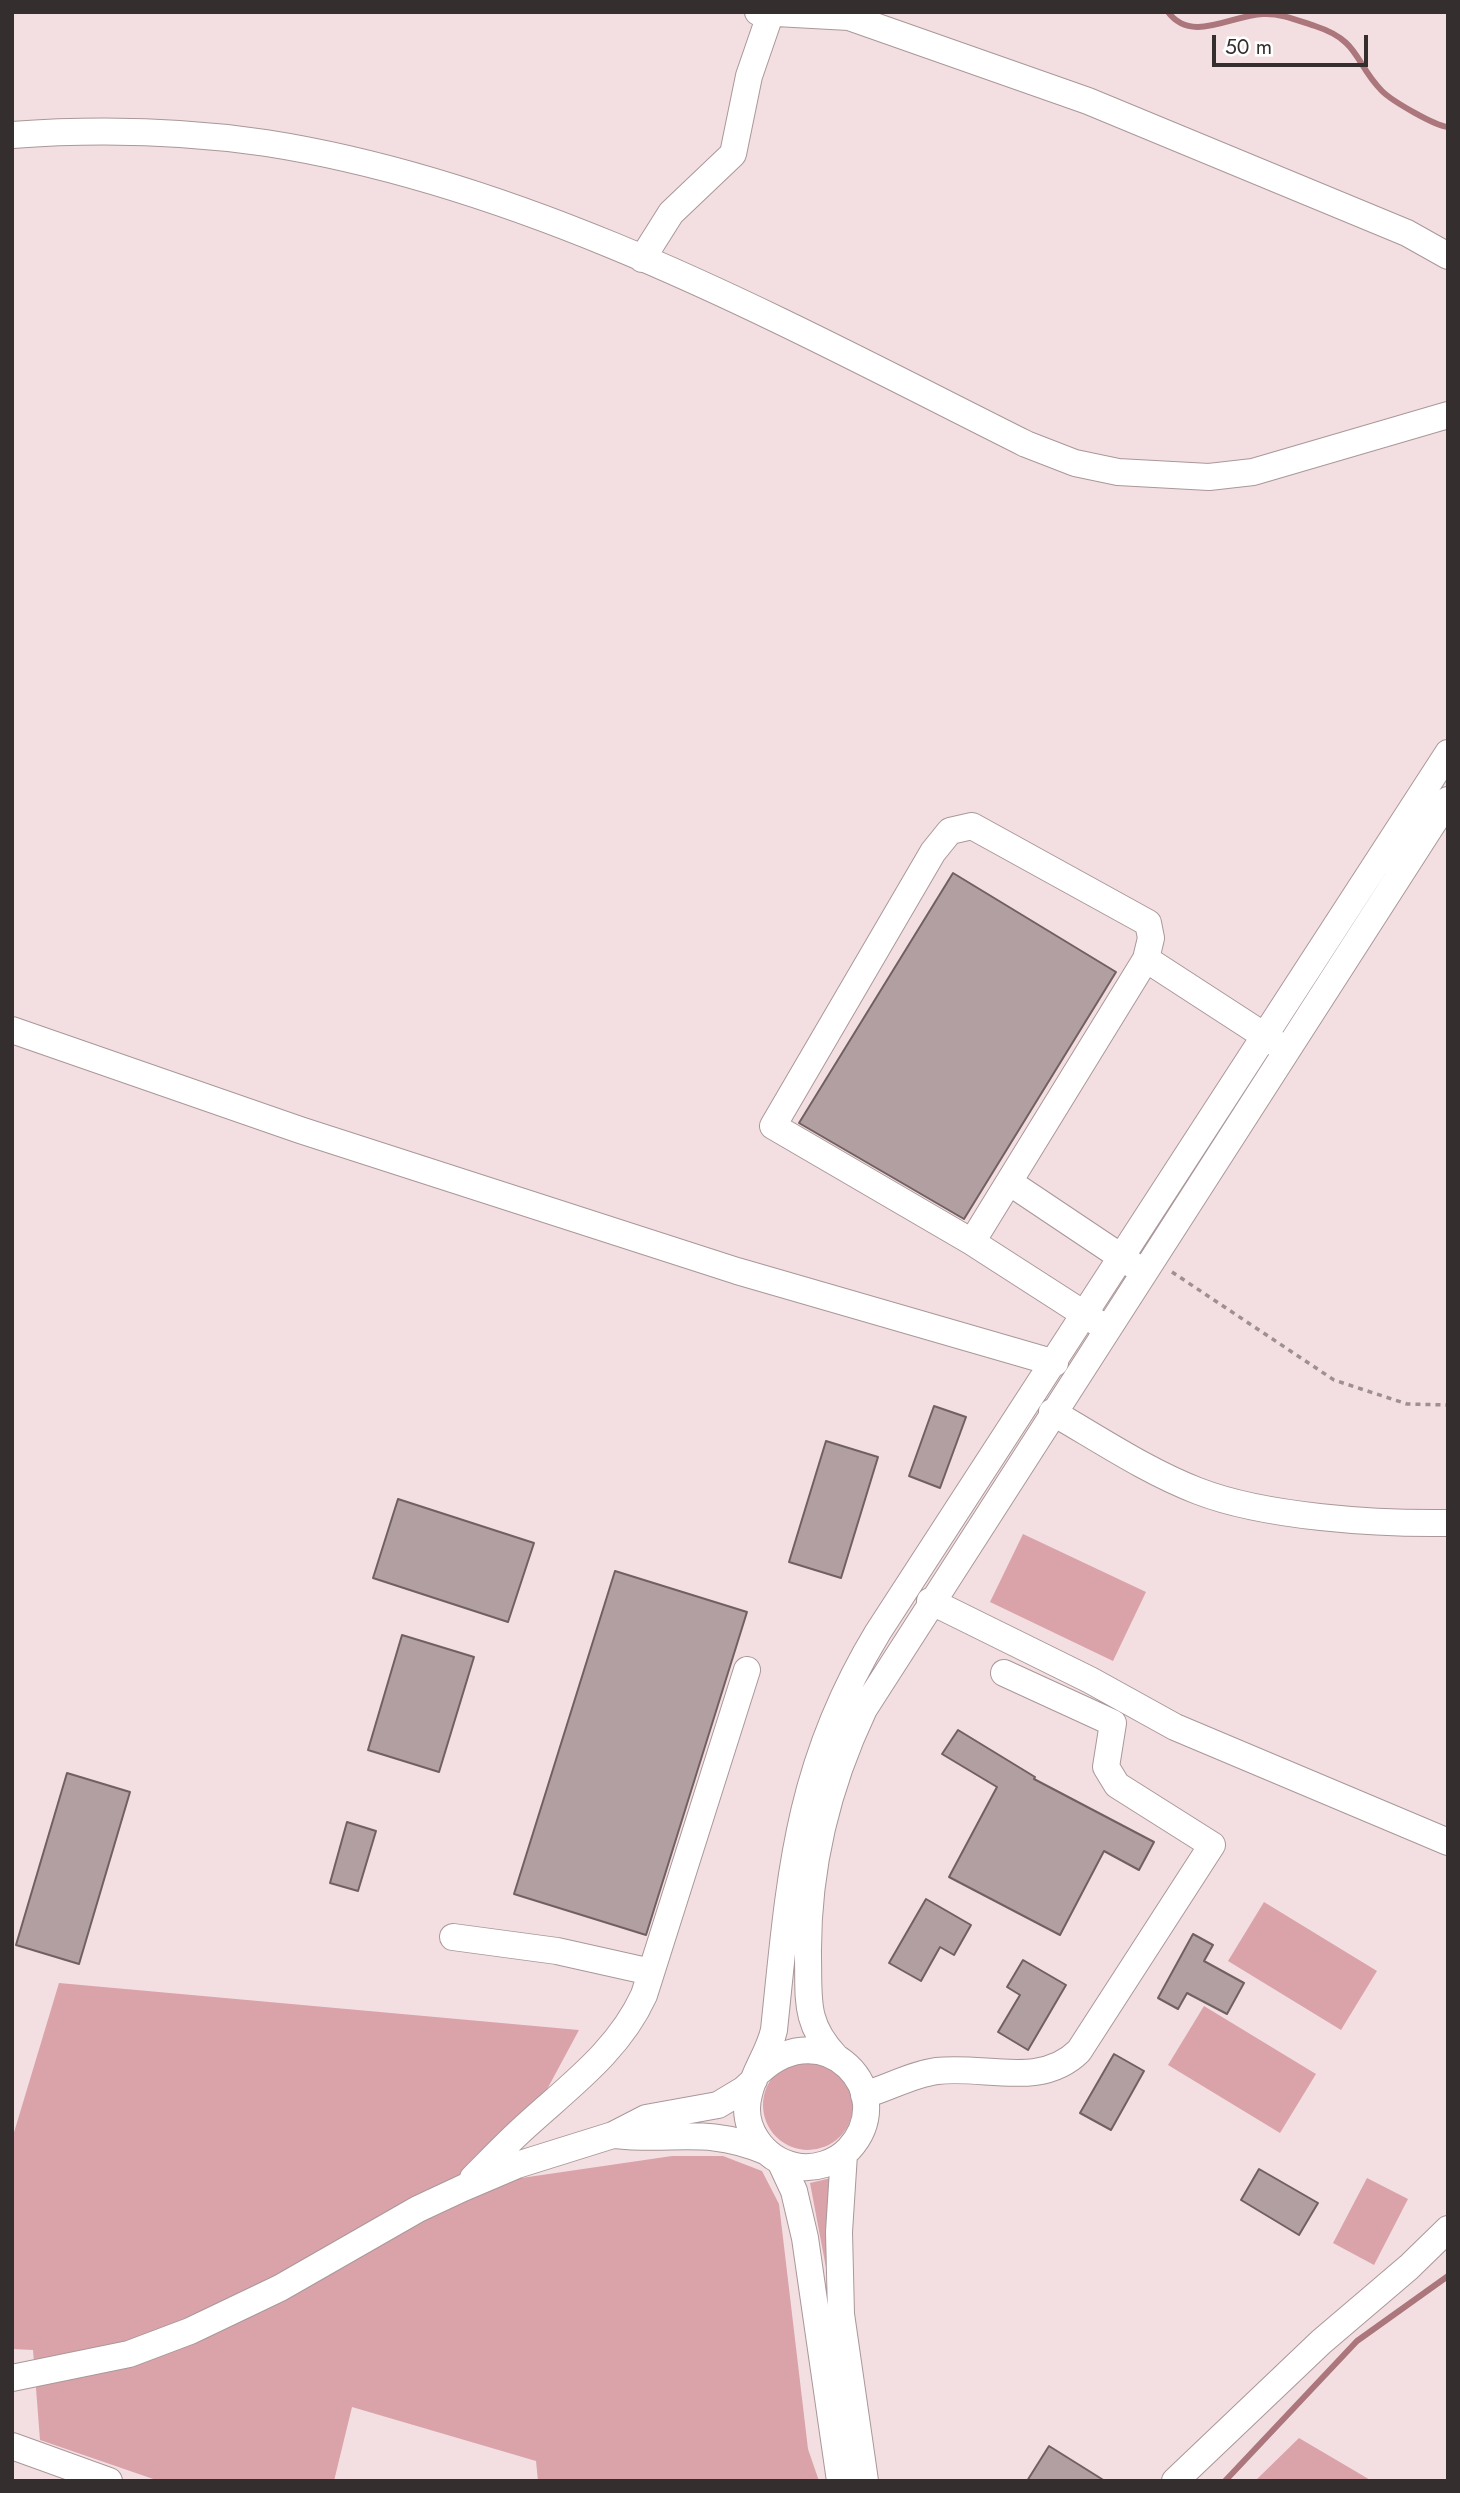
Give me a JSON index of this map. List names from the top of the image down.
{
  "scale_bar": "50 m"
}
